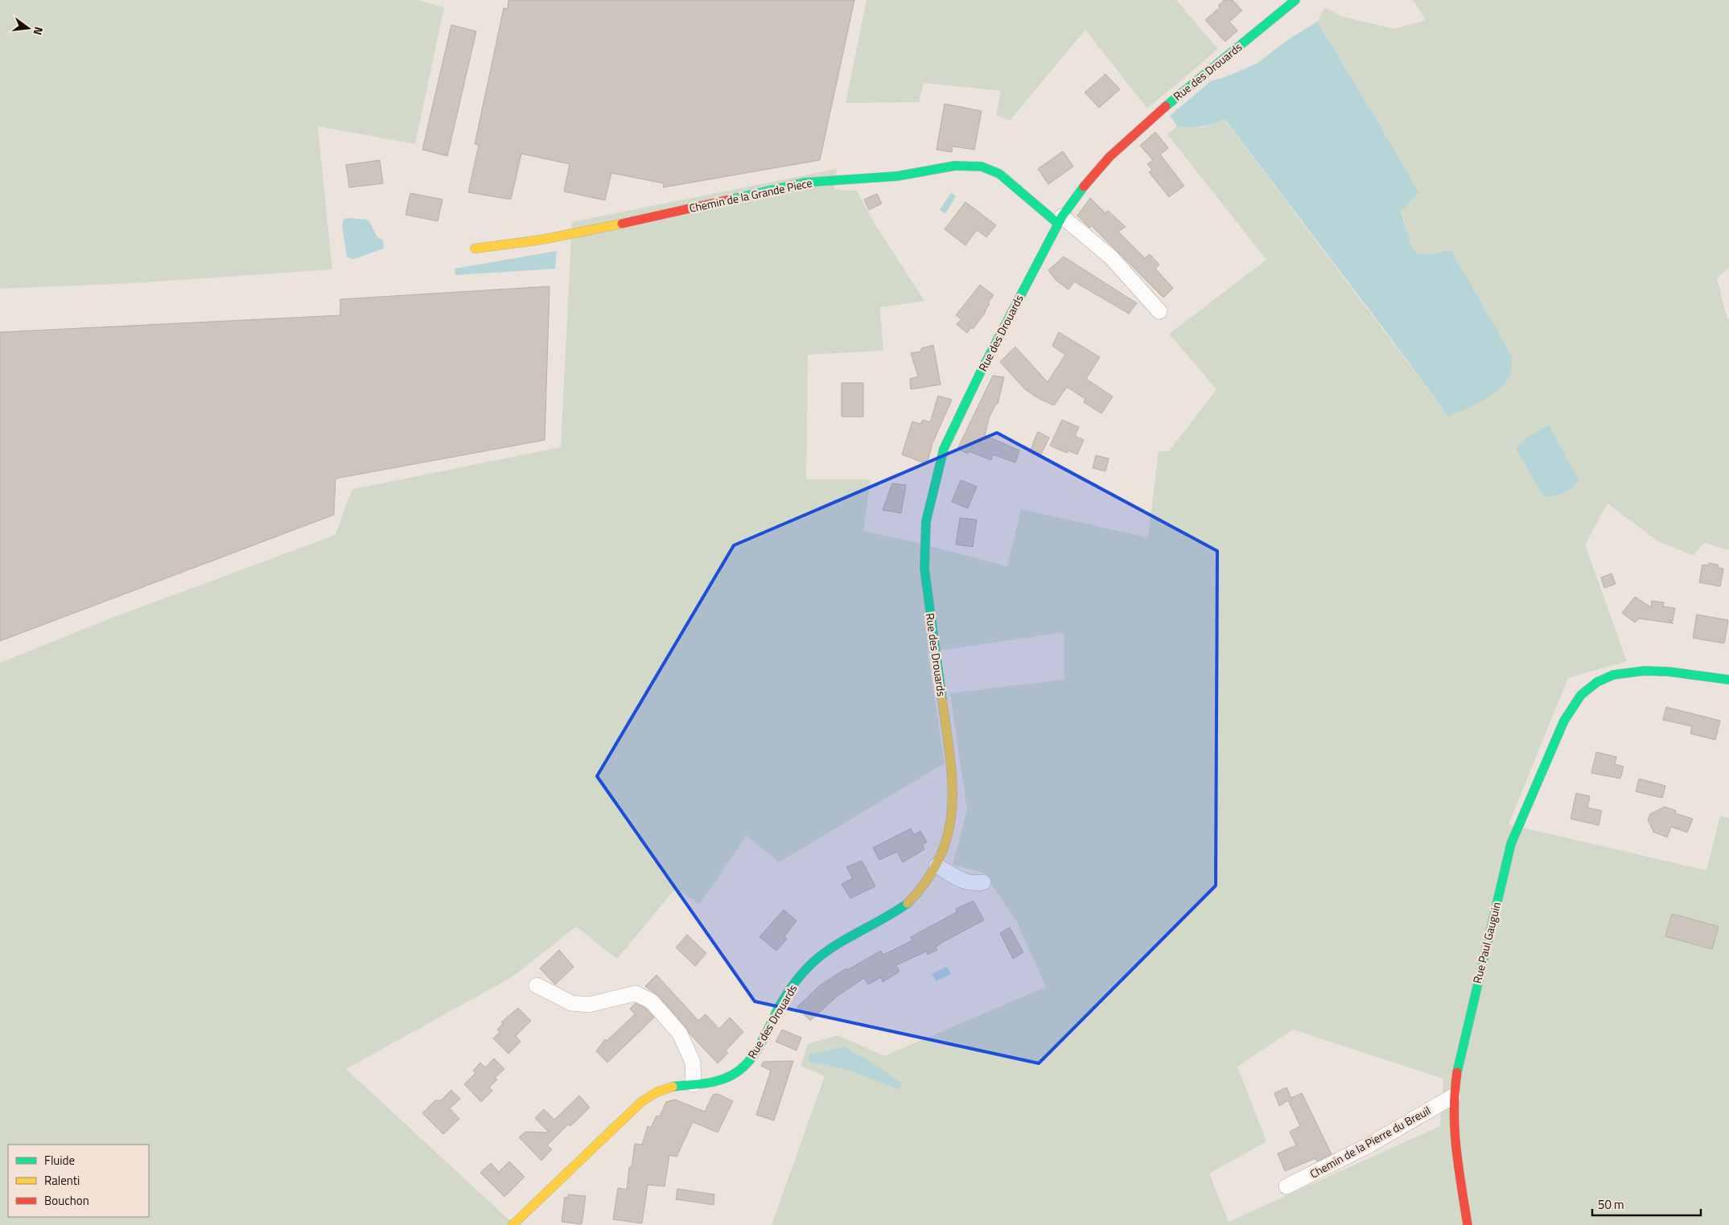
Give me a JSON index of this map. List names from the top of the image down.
{
  "streets": {
    "street": [
      "Rue des Drouards",
      "Chemin de la Grande Piece",
      "Rue Paul Gauguin",
      "Chemin de la Pierre du Breuil"
    ]
  },
  "crossings": [
    ["Rue des Drouards", "Chemin de la Grande Piece"],
    ["Rue Paul Gauguin", "Chemin de la Pierre du Breuil"]
  ],
  "legend": ["Fluide", "Ralenti", "Bouchon"],
  "scale_bar": "50 m",
  "north": "right"
}
